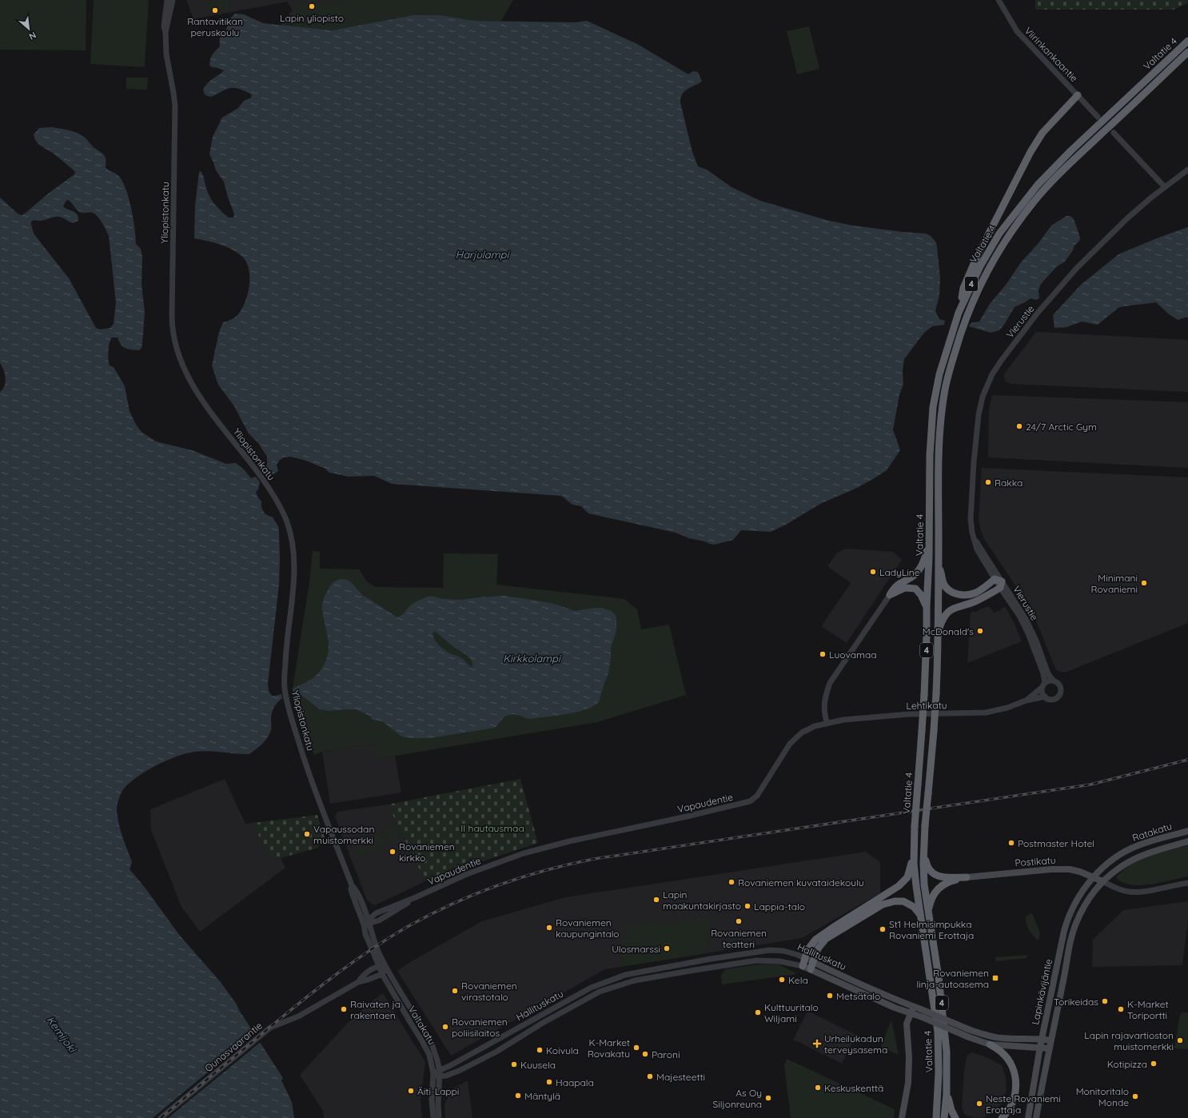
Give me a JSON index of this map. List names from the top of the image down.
{
  "streets": {
    "highway": ["Valtatie 4", "4"],
    "main road": [
      "Ratakatu",
      "Postikatu",
      "Hallituskatu",
      "Lapinkävijäntie"
    ],
    "street": [
      "Viirinkankaantie",
      "Yliopistonkatu",
      "Vierustie",
      "Lehtikatu",
      "Vapaudentie",
      "Valtakatu",
      "Ounasvaarantie"
    ]
  },
  "crossings": [
    ["Yliopistonkatu", "Vapaudentie"],
    ["Yliopistonkatu", "Valtakatu"],
    ["Yliopistonkatu", "Ounasvaarantie"],
    ["Vierustie", "Lehtikatu"],
    ["Lehtikatu", "Vapaudentie"],
    ["Ratakatu", "Postikatu"],
    ["Ratakatu", "Lapinkävijäntie"],
    ["Postikatu", "Lapinkävijäntie"],
    ["Hallituskatu", "Lapinkävijäntie"],
    ["Hallituskatu", "Valtakatu"],
    ["Valtakatu", "Ounasvaarantie"]
  ],
  "water": ["Harjulampi", "Kirkkolampi", "Kemijoki"],
  "parks": ["II hautausmaa"],
  "places": {
    "other": [
      "Lapin yliopisto",
      "Rantavitikan peruskoulu",
      "24/7 Arctic Gym",
      "Rakka",
      "LadyLine",
      "Minimani Rovaniemi",
      "McDonald's",
      "Luovamaa",
      "Vapaussodan muistomerkki",
      "Postmaster Hotel",
      "Rovaniemen kirkko",
      "Rovaniemen kuvataidekoulu",
      "Lapin maakuntakirjasto",
      "Lappia-talo",
      "Rovaniemen teatteri",
      "Rovaniemen kaupungintalo",
      "St1 Helmisimpukka Rovaniemi Erottaja",
      "Ulosmarssi",
      "Kela",
      "Rovaniemen virastotalo",
      "Metsätalo",
      "Torikeidas",
      "Raivaten ja rakentaen",
      "K-Market Toriportti",
      "Kulttuuritalo Wiljami",
      "Rovaniemen poliisilaitos",
      "Lapin rajavartioston muistomerkki",
      "K-Market Rovakatu",
      "Koivula",
      "Paroni",
      "Kotipizza",
      "Kuusela",
      "Majesteetti",
      "Haapala",
      "Keskuskenttä",
      "Äiti-Lappi",
      "Mäntylä",
      "Monitoritalo Monde",
      "As Oy Siljonreuna",
      "Neste Rovaniemi Erottaja"
    ],
    "transit": ["Rovaniemen linja-autoasema"],
    "health": ["Urheilukadun terveysasema"]
  },
  "north": "bottom right"
}
